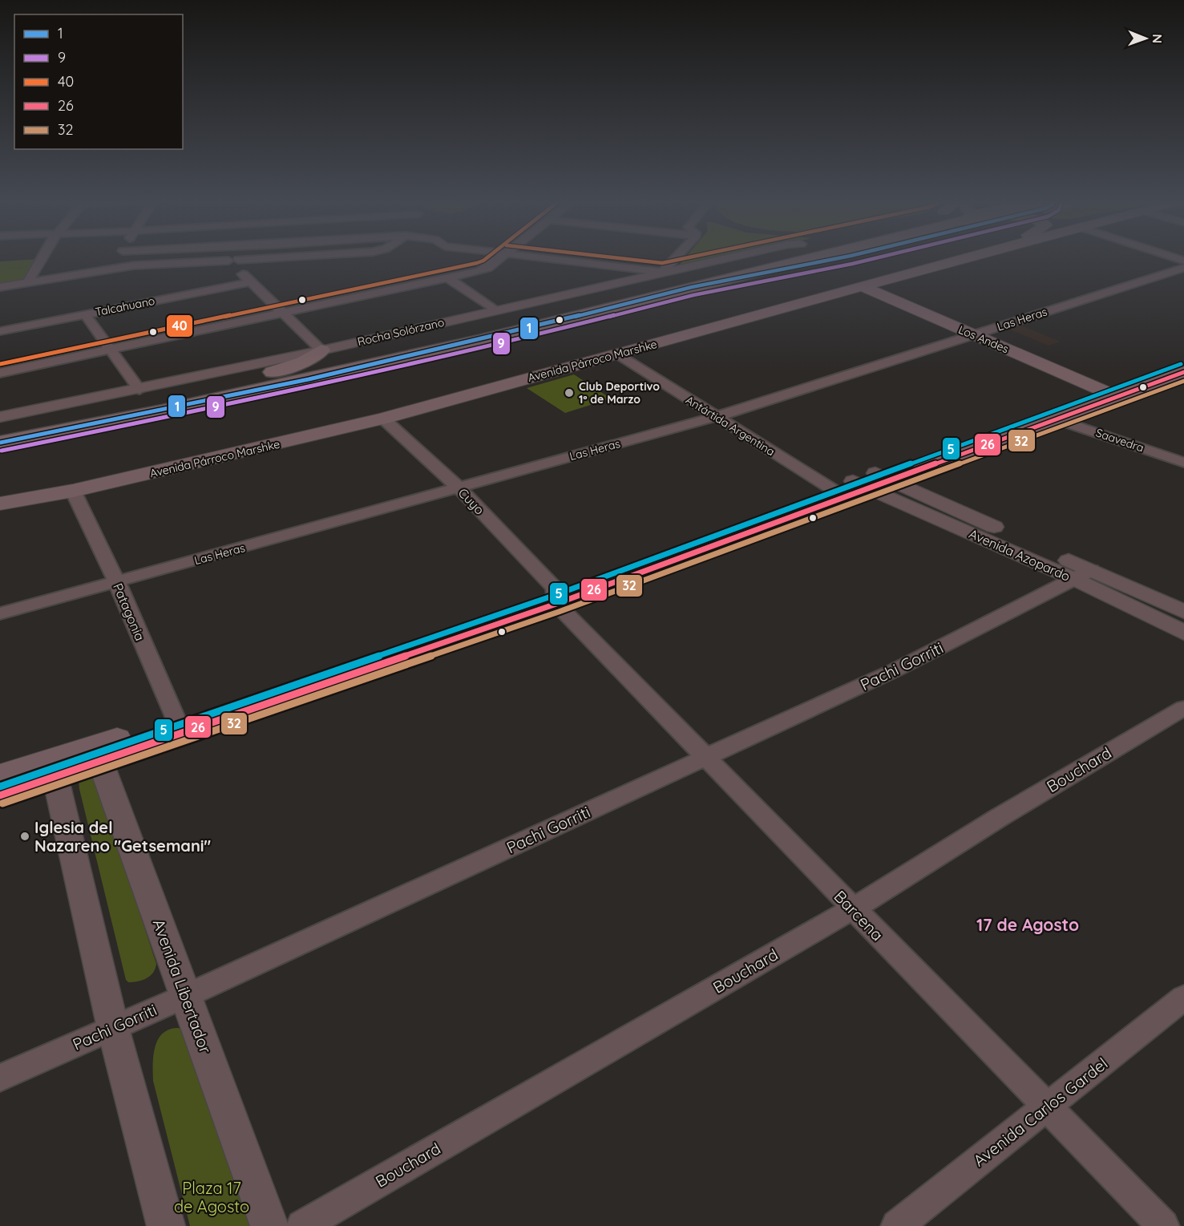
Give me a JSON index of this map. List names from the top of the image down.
{
  "streets": {
    "main road": ["Los Andes", "Avenida Párroco Marshke"],
    "street": [
      "Talcahuano",
      "Las Heras",
      "Rocha Solórzano",
      "Antártida Argentina",
      "Saavedra",
      "Cuyo",
      "Avenida Azopardo",
      "Patagonia",
      "Pachi Gorriti",
      "Bouchard",
      "Barcena",
      "Avenida Libertador",
      "Avenida Carlos Gardel"
    ]
  },
  "crossings": [
    ["Las Heras", "Los Andes"],
    ["Las Heras", "Antártida Argentina"],
    ["Las Heras", "Cuyo"],
    ["Las Heras", "Patagonia"],
    ["Los Andes", "Avenida Párroco Marshke"],
    ["Avenida Párroco Marshke", "Antártida Argentina"],
    ["Avenida Párroco Marshke", "Cuyo"],
    ["Avenida Párroco Marshke", "Patagonia"],
    ["Antártida Argentina", "Avenida Azopardo"],
    ["Cuyo", "Barcena"],
    ["Avenida Azopardo", "Pachi Gorriti"],
    ["Pachi Gorriti", "Barcena"],
    ["Pachi Gorriti", "Avenida Libertador"],
    ["Bouchard", "Barcena"],
    ["Barcena", "Avenida Carlos Gardel"]
  ],
  "districts": ["17 de Agosto"],
  "parks": ["Plaza 17 de Agosto"],
  "places": ["Club Deportivo 1º de Marzo", "Iglesia del Nazareno \"Getsemani\""],
  "lines": [
    "transit line 1",
    "transit line 9",
    "transit line 40",
    "transit line 5",
    "transit line 26",
    "transit line 32"
  ],
  "legend": [
    "1",
    "9",
    "40",
    "26",
    "32"
  ],
  "north": "right"
}
